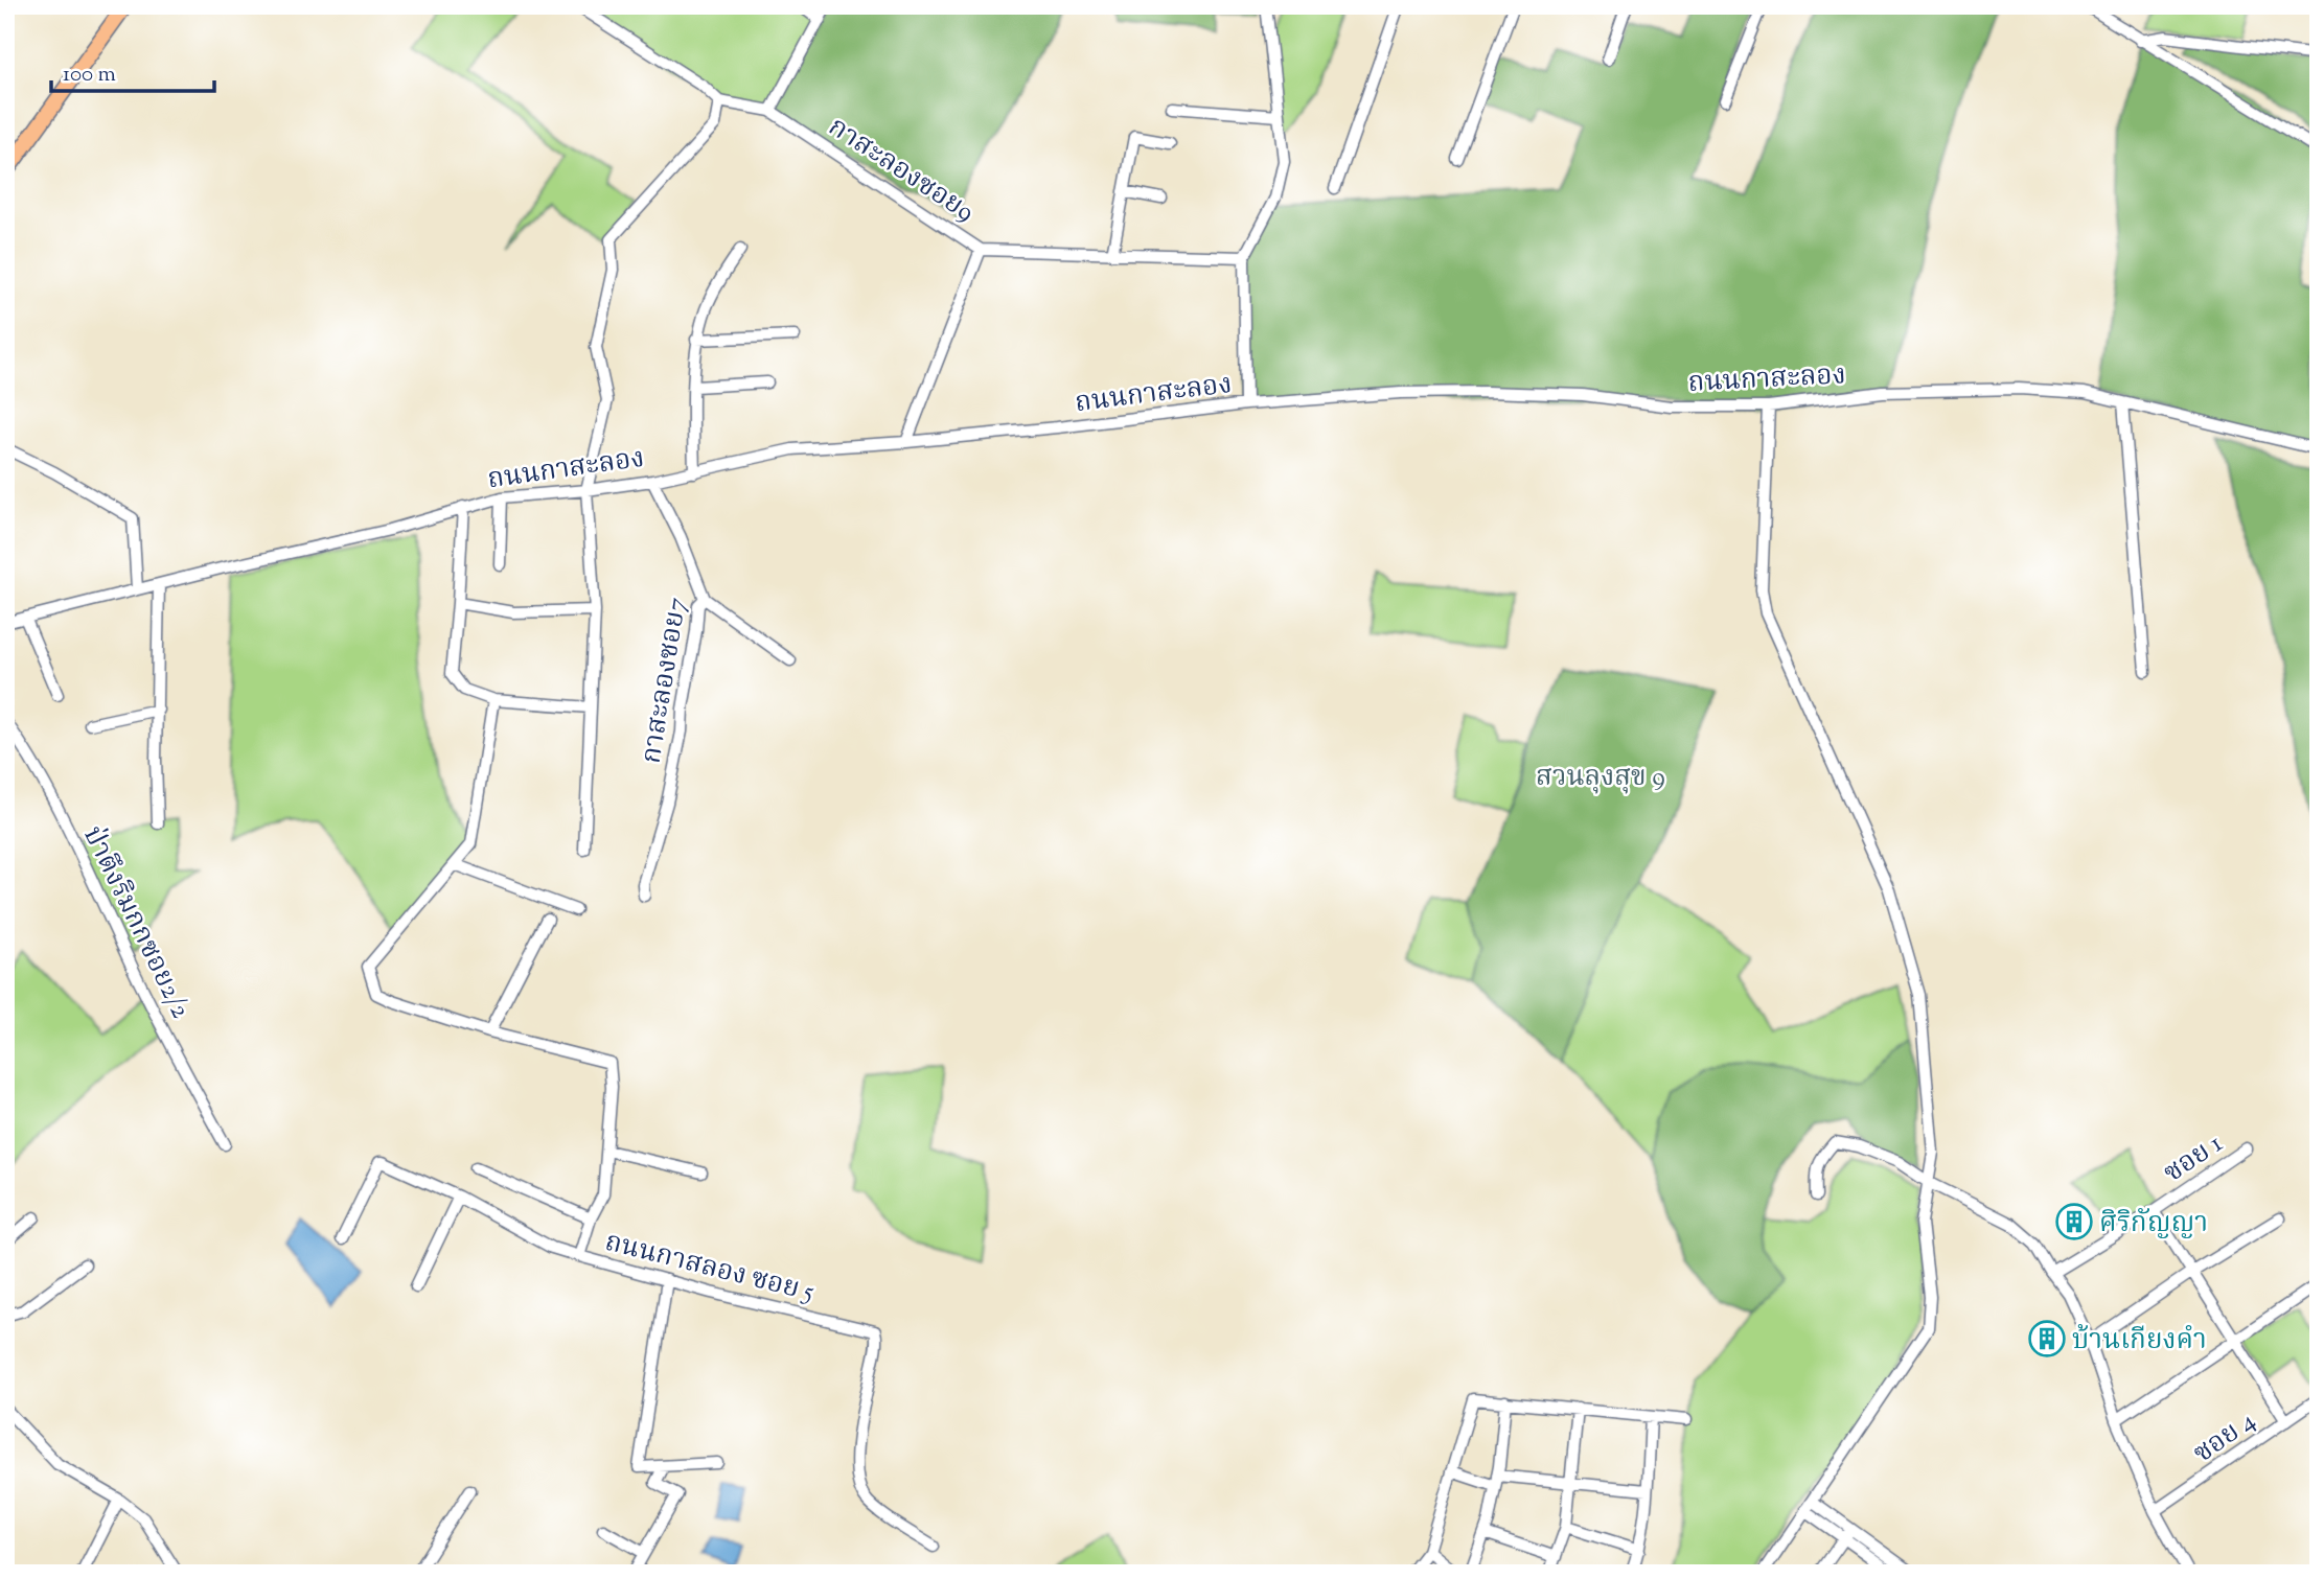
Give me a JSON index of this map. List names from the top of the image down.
{
  "streets": {
    "street": [
      "กาสะลองซอย9",
      "ถนนกาสะลอง",
      "กาสะลองซอย7",
      "ป่าตึงริมกกซอย2/2",
      "ซอย 1",
      "ถนนกาสลอง ซอย 5",
      "ซอย 4"
    ]
  },
  "crossings": [
    ["กาสะลองซอย9", "ถนนกาสะลอง"],
    ["ถนนกาสะลอง", "กาสะลองซอย7"]
  ],
  "parks": ["สวนลุงสุข 9"],
  "places": {
    "building": ["ศิริกัญญา", "บ้านเกียงคำ"]
  },
  "scale_bar": "100 m"
}
